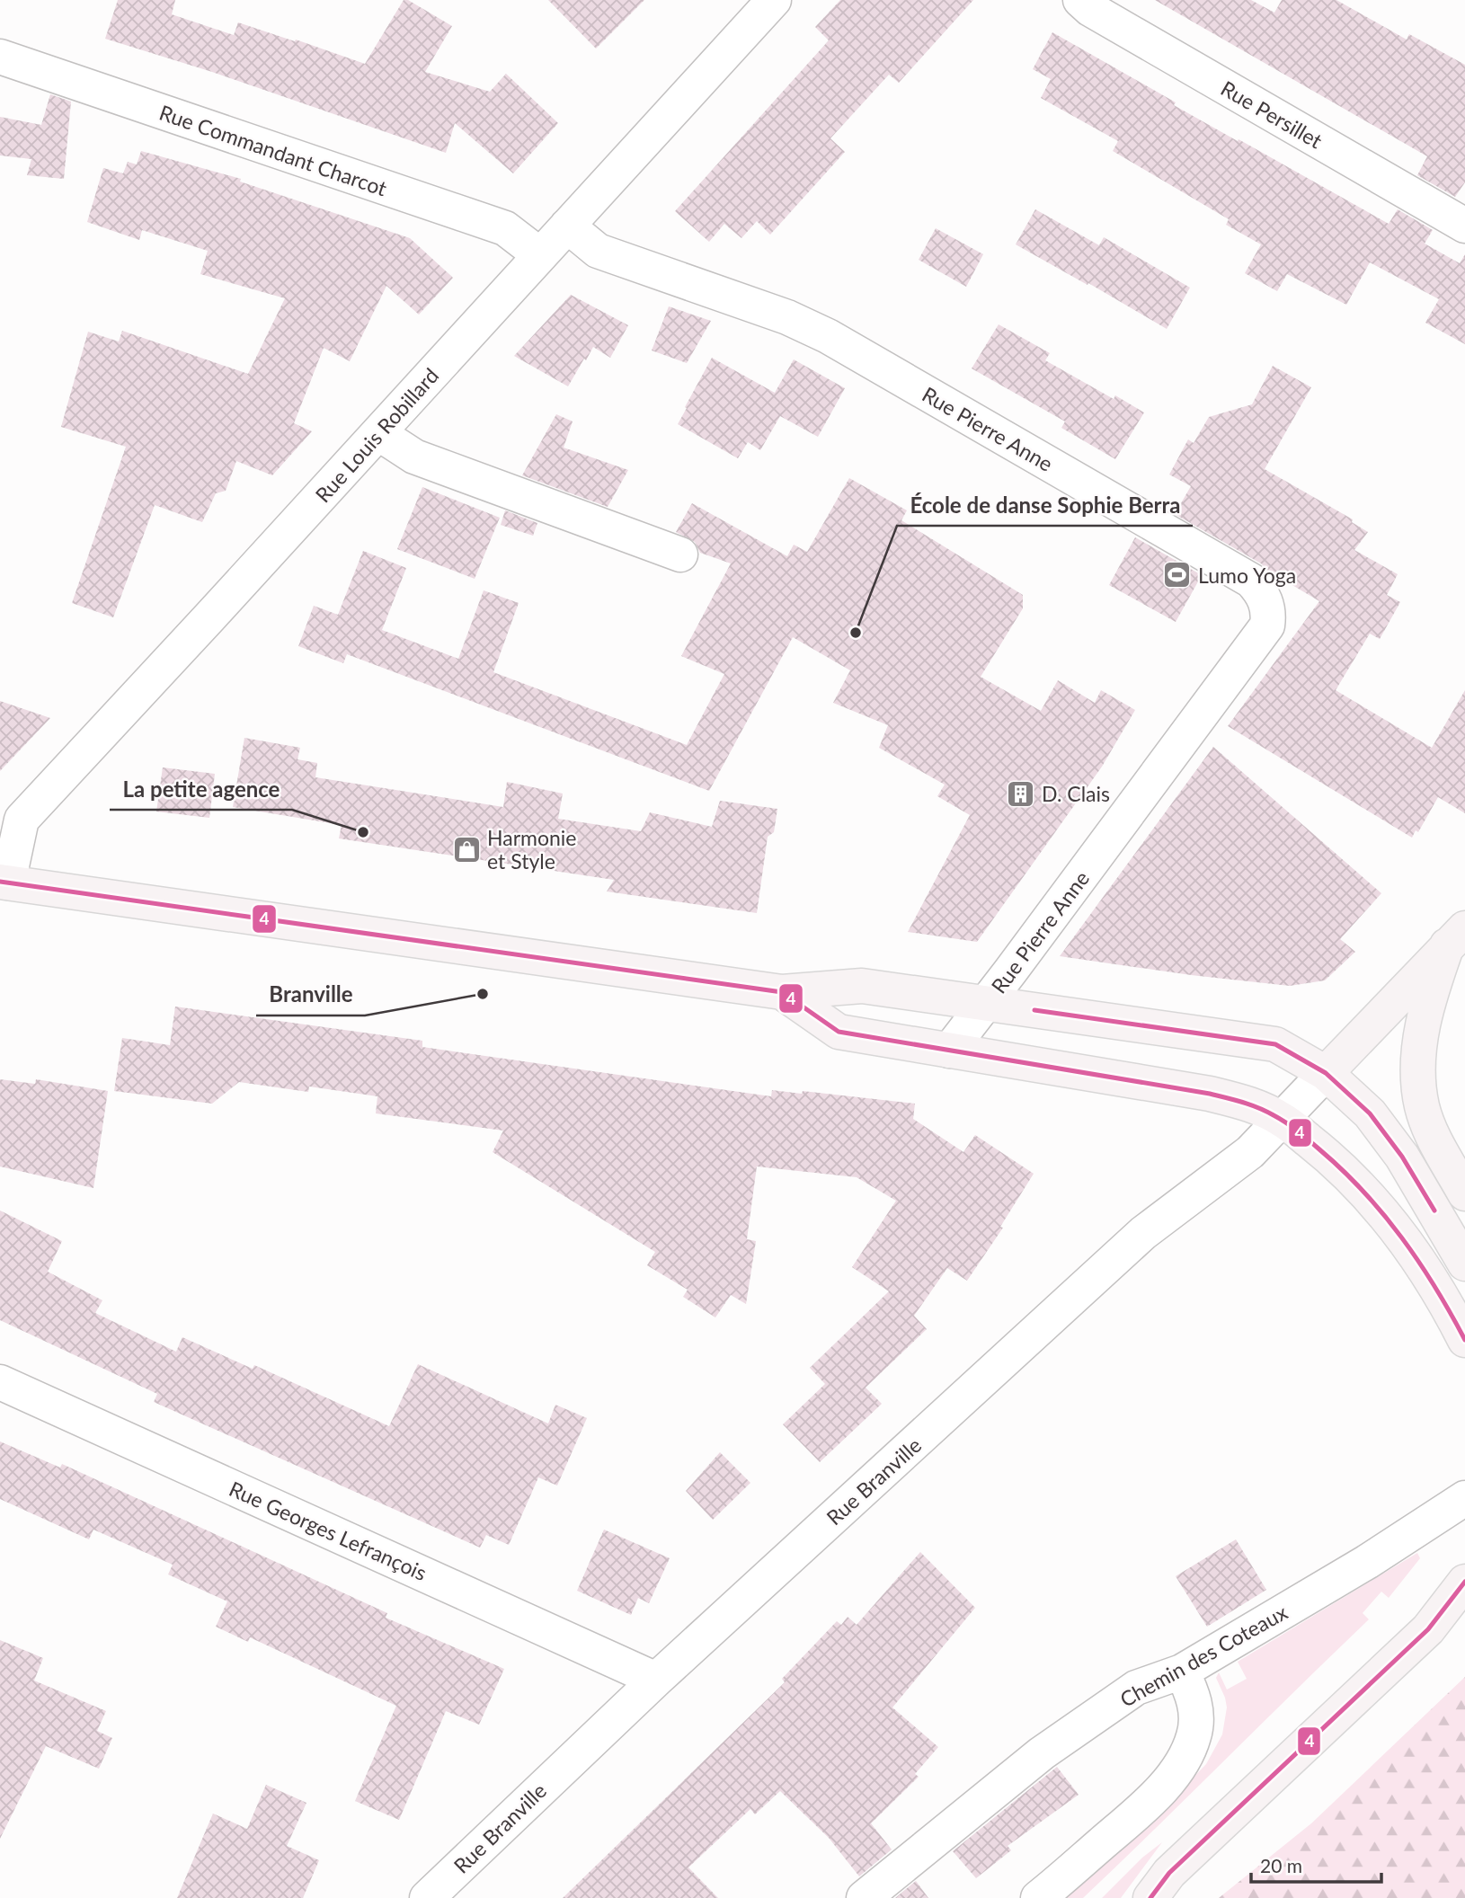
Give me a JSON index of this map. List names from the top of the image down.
{
  "streets": {
    "street": [
      "Rue Persillet",
      "Rue Commandant Charcot",
      "Rue Pierre Anne",
      "Rue Louis Robillard",
      "Rue Branville",
      "Rue Georges Lefrançois",
      "Chemin des Coteaux"
    ]
  },
  "crossings": [
    ["Rue Commandant Charcot", "Rue Louis Robillard"],
    ["Rue Pierre Anne", "Rue Louis Robillard"],
    ["Rue Branville", "Rue Georges Lefrançois"]
  ],
  "places": {
    "sports": ["Lumo Yoga"],
    "other": ["École de danse Sophie Berra", "La petite agence", "Branville"],
    "building": ["D. Clais"],
    "shop": ["Harmonie et Style"]
  },
  "lines": ["transit line 4"],
  "scale_bar": "20 m"
}
